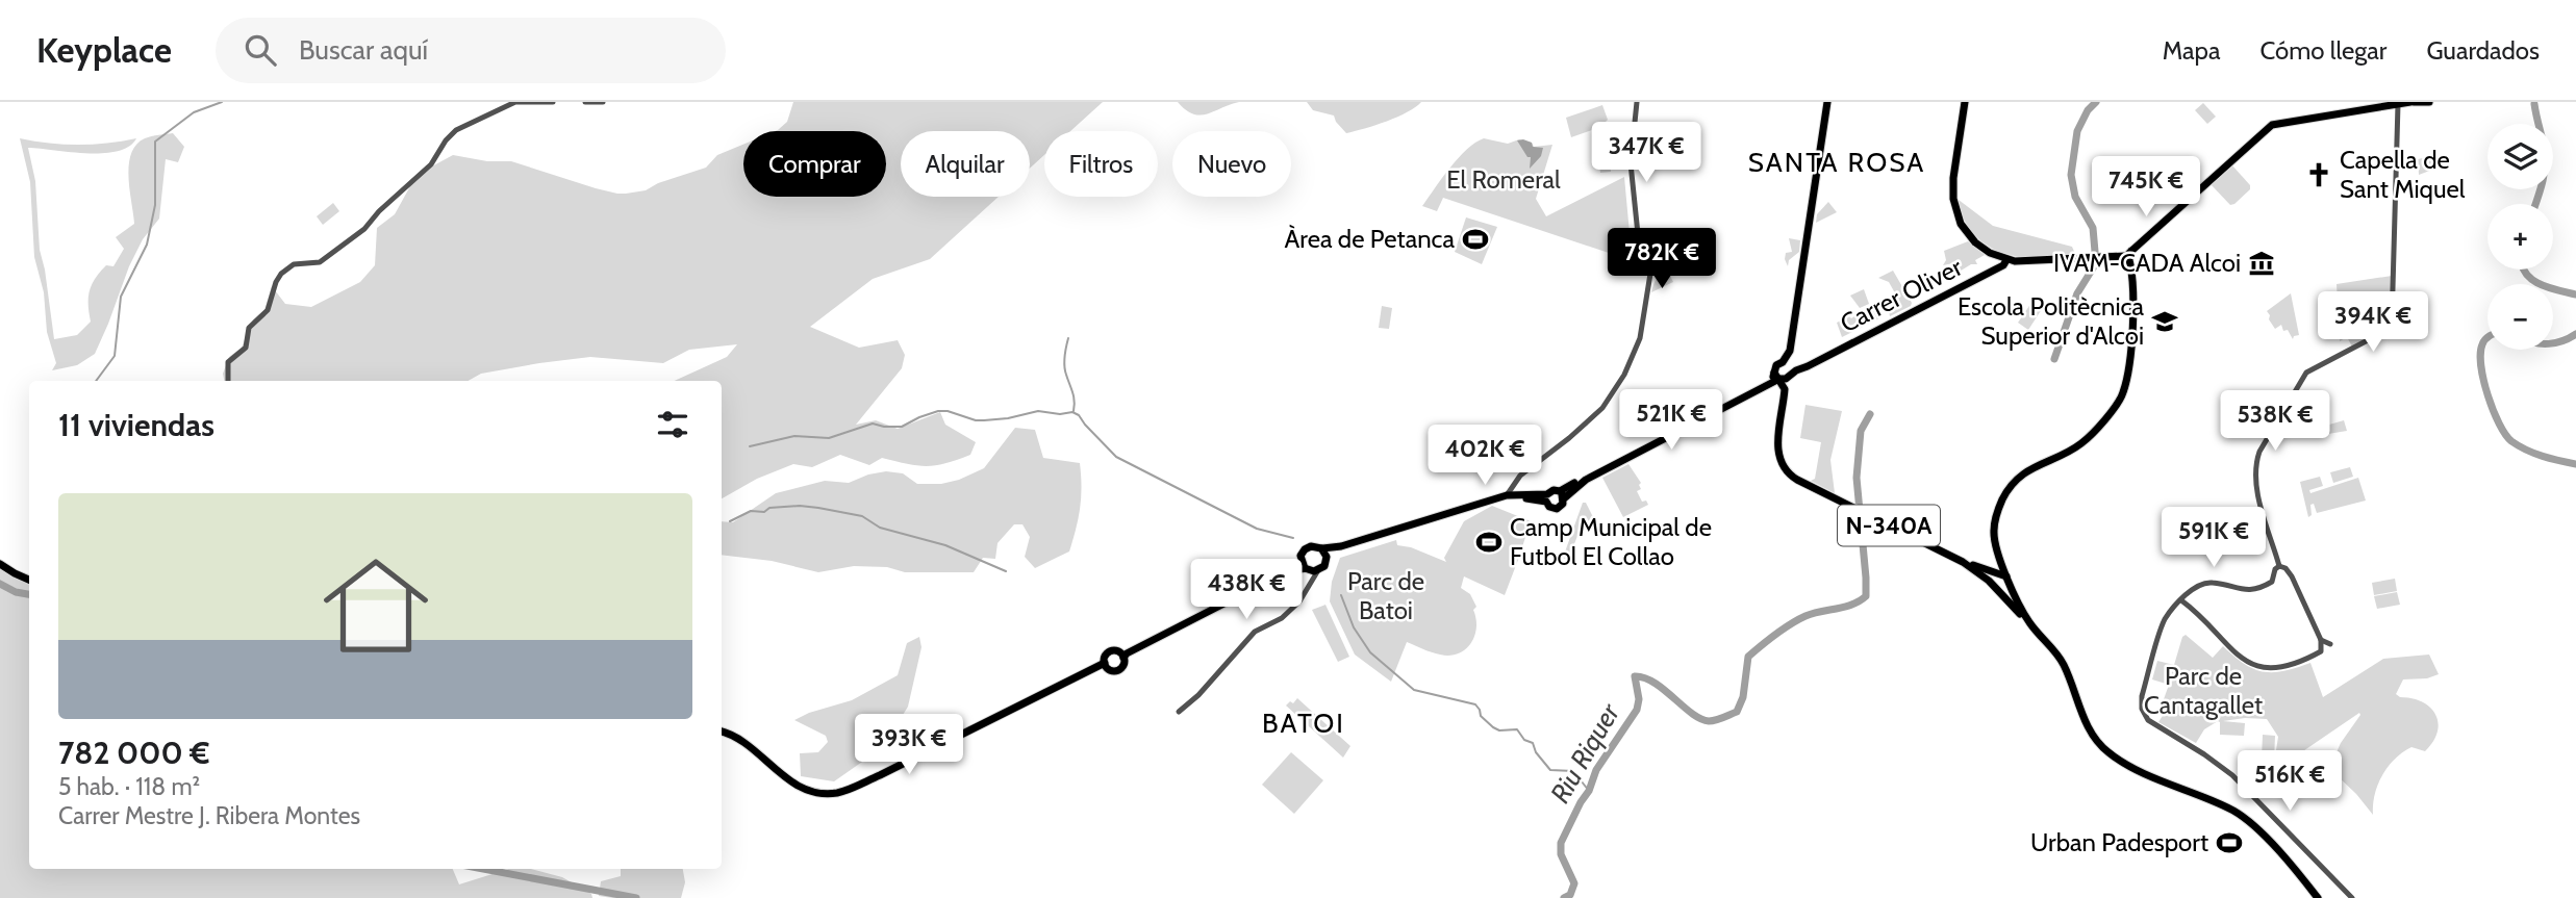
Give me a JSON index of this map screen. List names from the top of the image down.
{
  "streets": {
    "main road": ["Carrer Oliver", "N-340A"]
  },
  "districts": ["SANTA ROSA", "BATOI"],
  "water": ["Riu Riquer"],
  "parks": ["El Romeral", "Parc de Batoi", "Parc de Cantagallet"],
  "places": {
    "church": ["Capella de Sant Miquel"],
    "sports": ["Àrea de Petanca", "Camp Municipal de Futbol El Collao", "Urban Padesport"],
    "museum": ["IVAM-CADA Alcoi"],
    "school or university": ["Escola Politècnica Superior d'Alcoi"]
  },
  "page": {
    "header": "Keyplace",
    "search": "Buscar aquí",
    "nav": ["Mapa", "Cómo llegar", "Guardados"],
    "price": [
      "347K €",
      "745K €",
      "782K €",
      "394K €",
      "521K €",
      "538K €",
      "402K €",
      "591K €",
      "438K €",
      "393K €",
      "516K €"
    ],
    "map_buttons": ["+", "−"],
    "chip": [
      "Comprar",
      "Alquilar",
      "Filtros",
      "Nuevo"
    ],
    "heading": "11 viviendas",
    "list": [
      {
        "name": "782 000 €",
        "note": "5 hab. · 118 m² · Carrer Mestre J. Ribera Montes"
      }
    ]
  }
}
